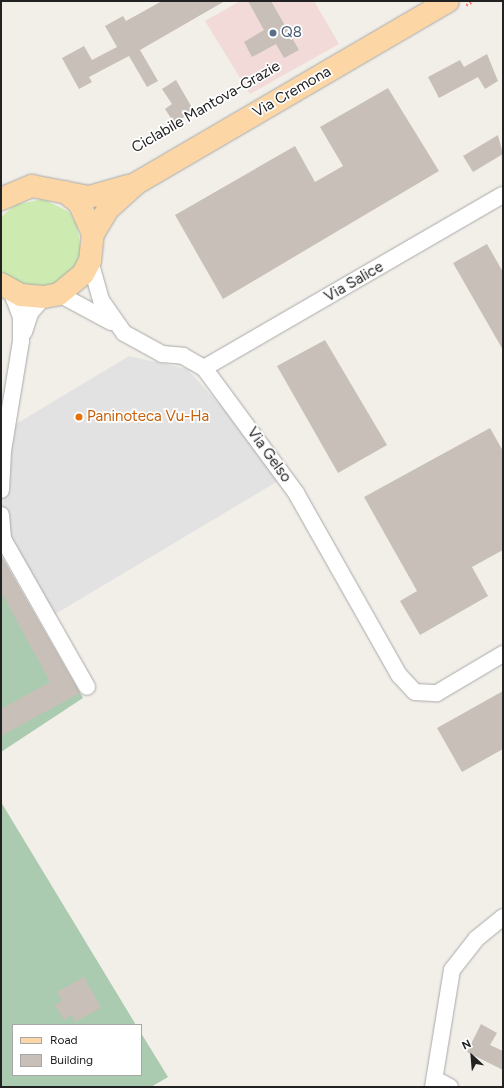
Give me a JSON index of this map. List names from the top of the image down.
{
  "streets": {
    "main road": ["Via Cremona"],
    "street": ["Via Salice", "Via Gelso"]
  },
  "crossings": [
    ["Via Cremona", "Via Gelso"],
    ["Via Salice", "Via Gelso"]
  ],
  "places": ["Q8", "Paninoteca Vu-Ha"],
  "legend": ["Road", "Building"],
  "north": "top left"
}
